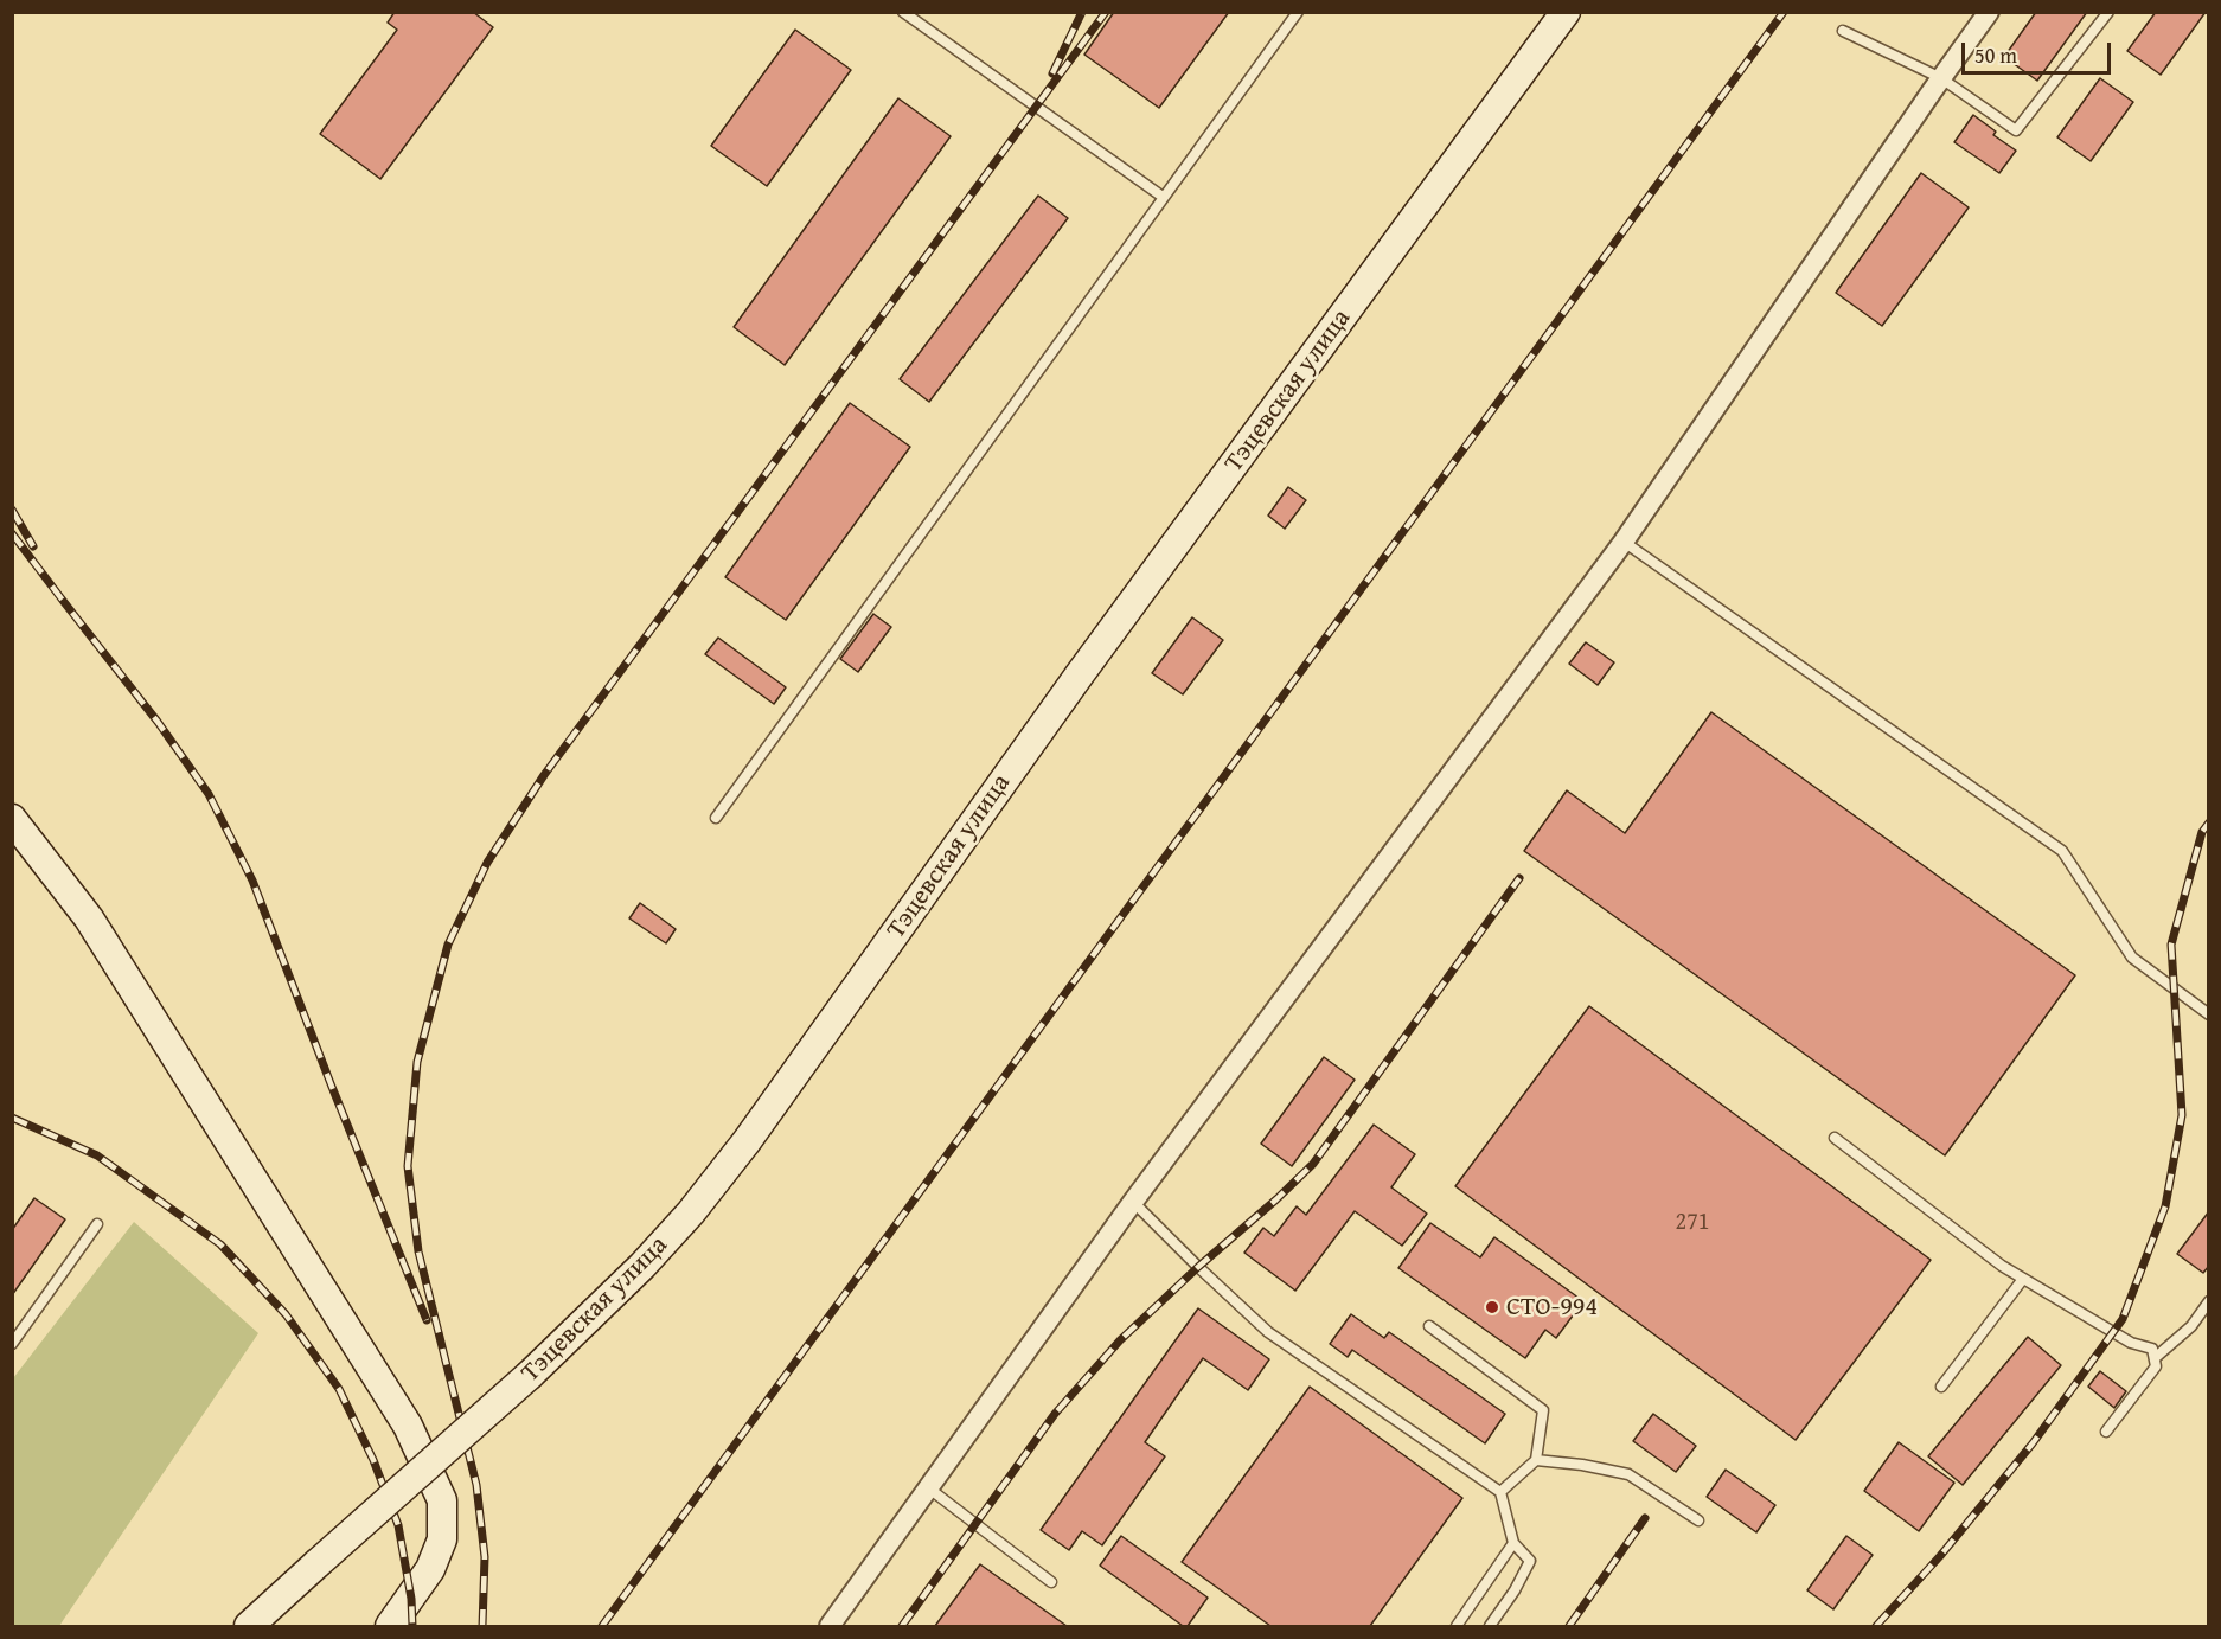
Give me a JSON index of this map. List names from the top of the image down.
{
  "streets": {
    "street": ["Тэцевская улица"]
  },
  "places": ["СТО-994"],
  "house_numbers": ["271"],
  "scale_bar": "50 m"
}
